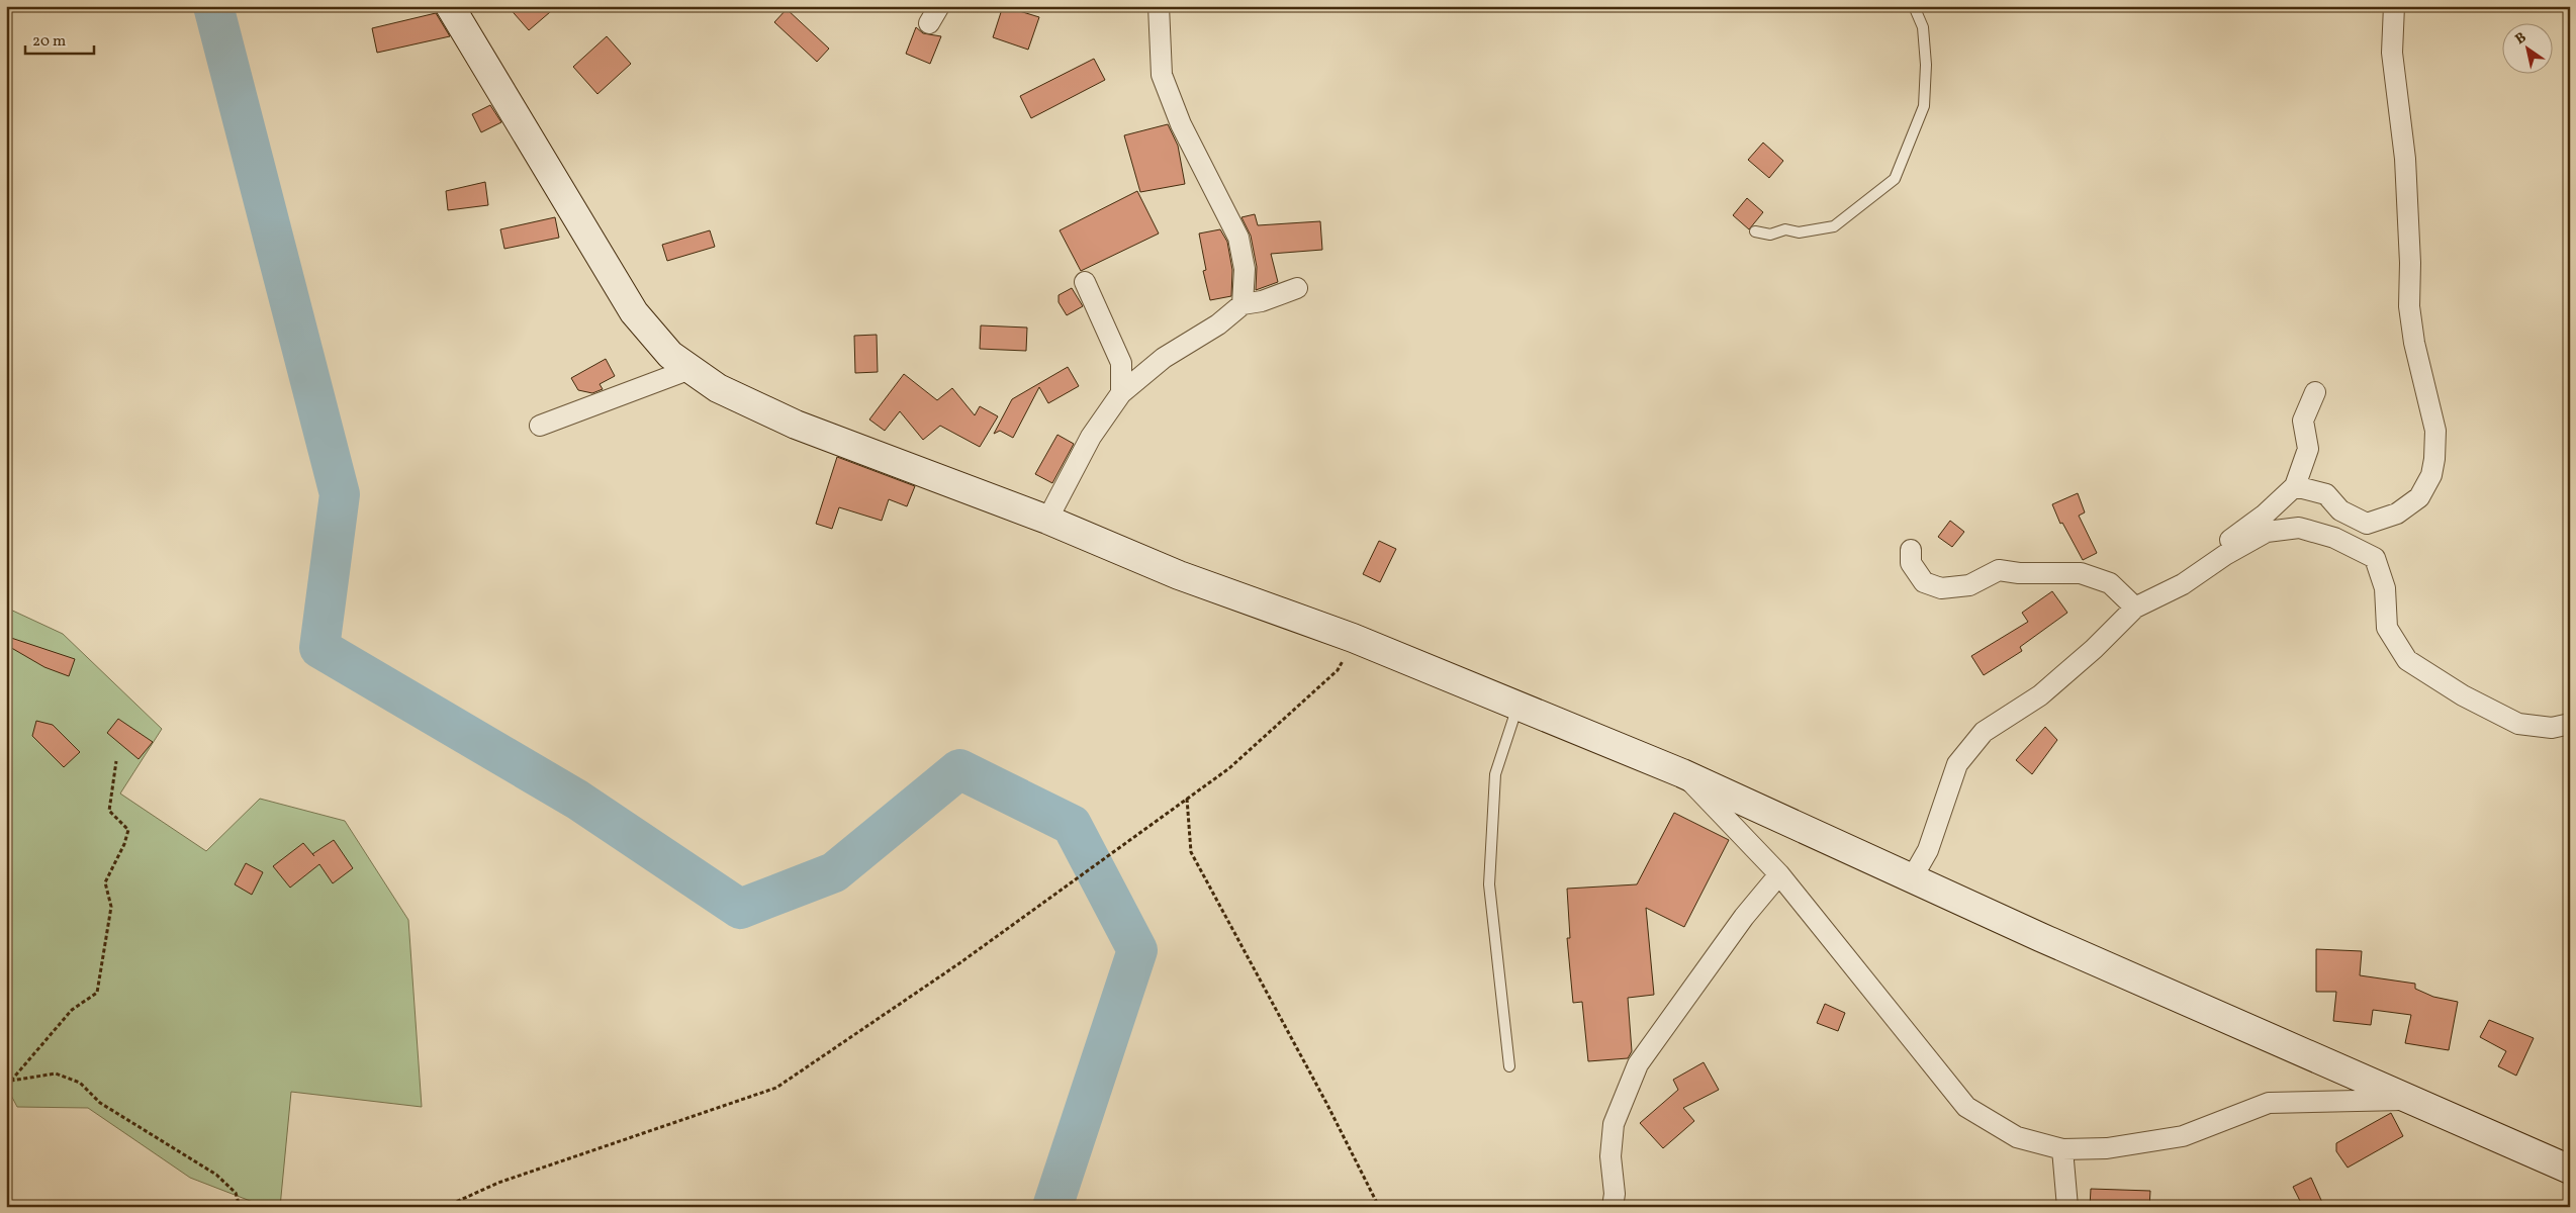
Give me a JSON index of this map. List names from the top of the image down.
{
  "scale_bar": "20 m",
  "north": "top left"
}
